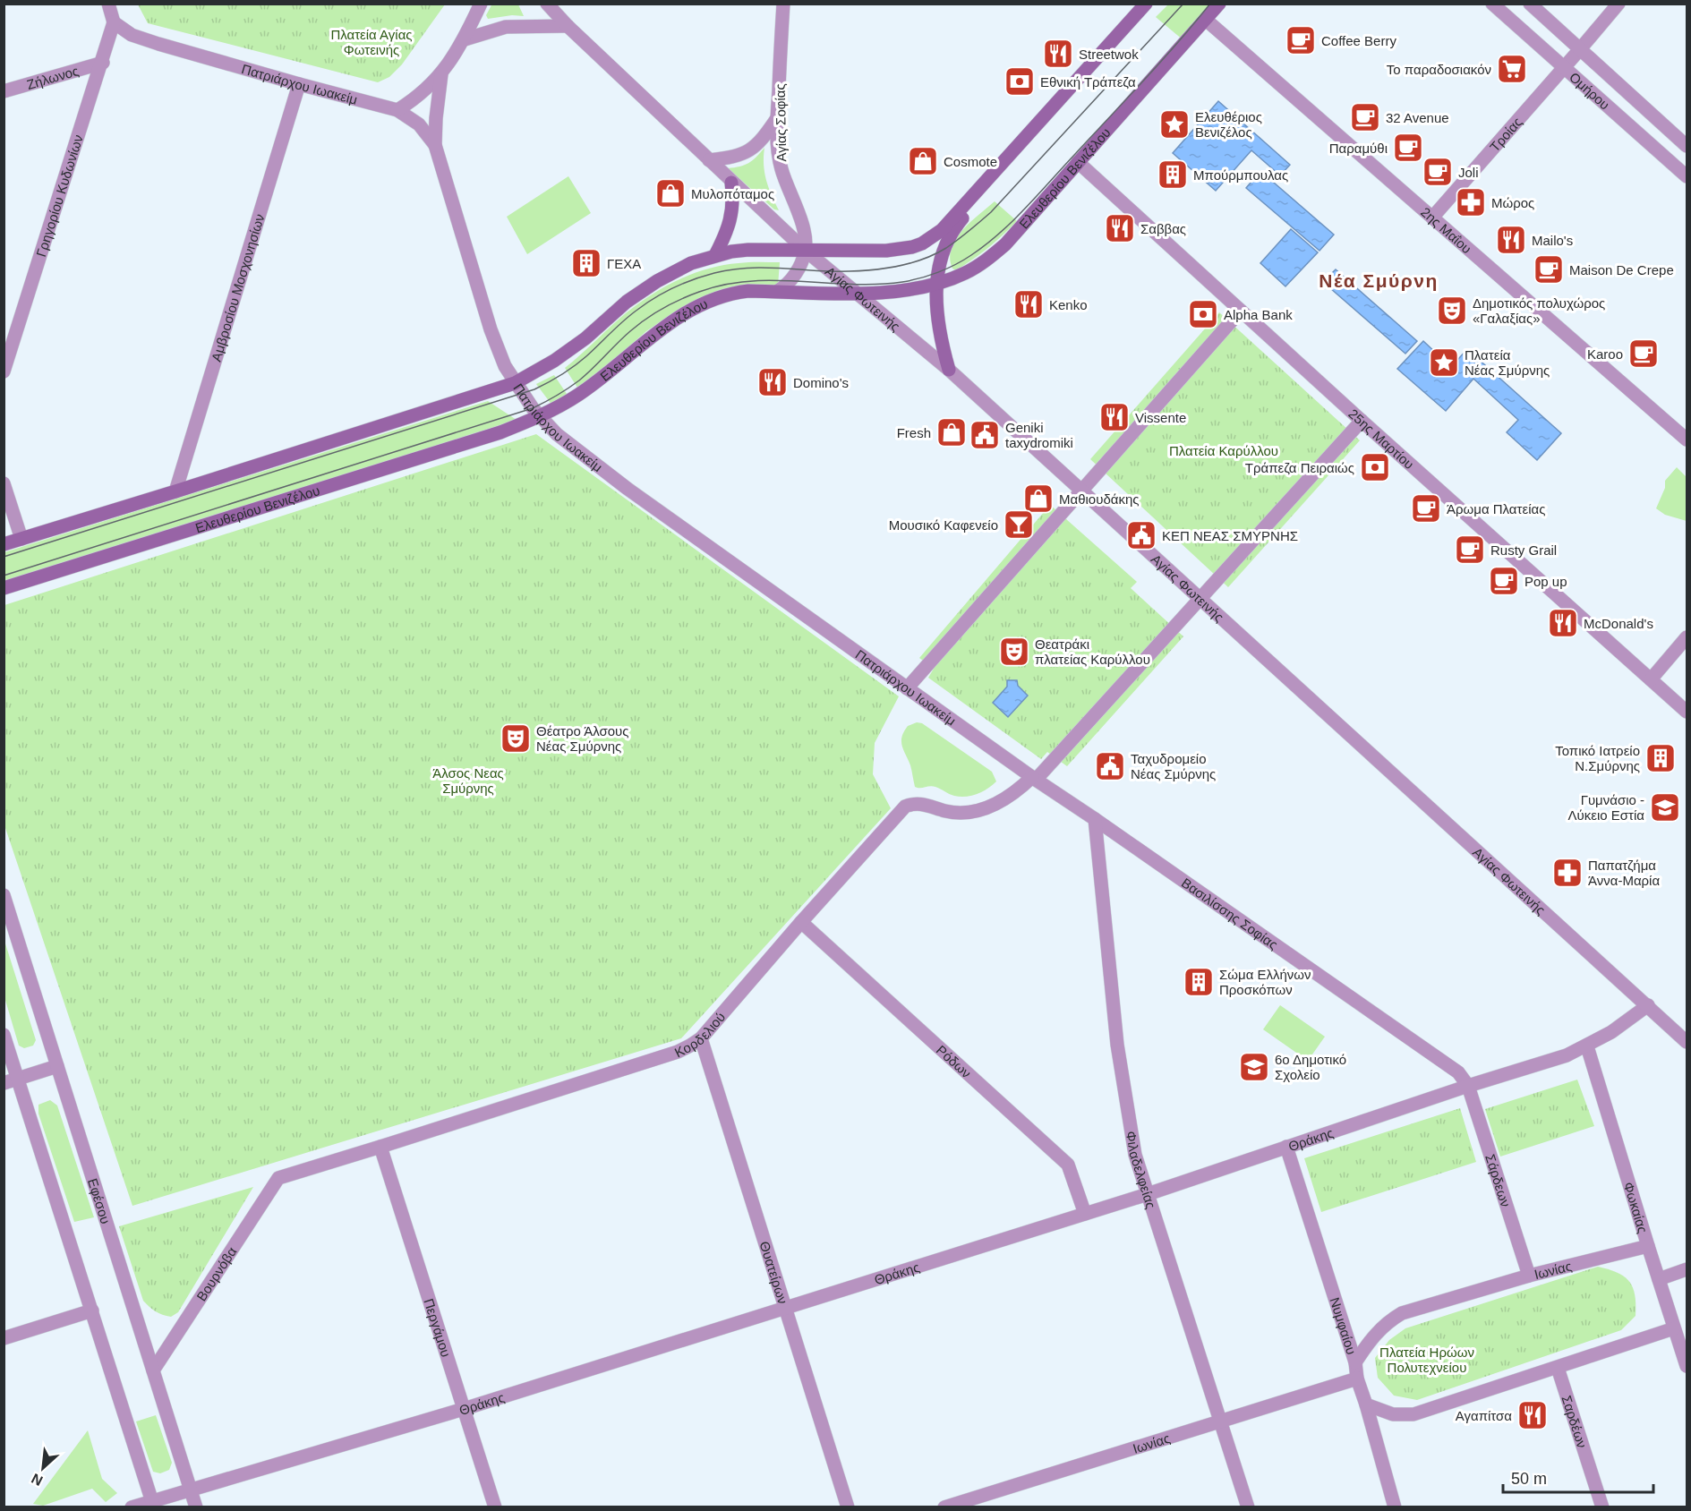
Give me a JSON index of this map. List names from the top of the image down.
{
  "streets": {
    "main road": ["Ελευθερίου Βενιζέλου"],
    "street": [
      "Ζήλωνος",
      "Πατριάρχου Ιωακείμ",
      "Ομήρου",
      "Αγίας Σοφίας",
      "Τροίας",
      "Γρηγορίου Κυδωνίων",
      "2ης Μαΐου",
      "Αμβροσίου Μοσχονησίων",
      "Αγίας Φωτεινής",
      "25ης Μαρτίου",
      "Βασιλίσσης Σοφίας",
      "Κορδελιού",
      "Ρόδων",
      "Θράκης",
      "Φιλαδελφείας",
      "Σάρδεων",
      "Εφέσου",
      "Φωκαίας",
      "Ιωνίας",
      "Θυατείρων",
      "Βουρνόβα",
      "Περγάμου",
      "Νυμφαίου",
      "Σαρδέων"
    ]
  },
  "crossings": [
    ["Ζήλωνος", "Γρηγορίου Κυδωνίων"],
    ["Πατριάρχου Ιωακείμ", "Ελευθερίου Βενιζέλου"],
    ["Πατριάρχου Ιωακείμ", "Γρηγορίου Κυδωνίων"],
    ["Πατριάρχου Ιωακείμ", "Αμβροσίου Μοσχονησίων"],
    ["Πατριάρχου Ιωακείμ", "Βασιλίσσης Σοφίας"],
    ["Πατριάρχου Ιωακείμ", "Κορδελιού"],
    ["Πατριάρχου Ιωακείμ", "Φιλαδελφείας"],
    ["Ομήρου", "Τροίας"],
    ["Αγίας Σοφίας", "Αγίας Φωτεινής"],
    ["Τροίας", "2ης Μαΐου"],
    ["Ελευθερίου Βενιζέλου", "2ης Μαΐου"],
    ["Ελευθερίου Βενιζέλου", "Αγίας Φωτεινής"],
    ["Ελευθερίου Βενιζέλου", "25ης Μαρτίου"],
    ["Αγίας Φωτεινής", "Θράκης"],
    ["Βασιλίσσης Σοφίας", "Θράκης"],
    ["Βασιλίσσης Σοφίας", "Φιλαδελφείας"],
    ["Βασιλίσσης Σοφίας", "Σάρδεων"],
    ["Κορδελιού", "Ρόδων"],
    ["Κορδελιού", "Θυατείρων"],
    ["Κορδελιού", "Βουρνόβα"],
    ["Κορδελιού", "Περγάμου"],
    ["Ρόδων", "Θράκης"],
    ["Θράκης", "Φιλαδελφείας"],
    ["Θράκης", "Σάρδεων"],
    ["Θράκης", "Εφέσου"],
    ["Θράκης", "Φωκαίας"],
    ["Θράκης", "Θυατείρων"],
    ["Θράκης", "Περγάμου"],
    ["Θράκης", "Νυμφαίου"],
    ["Φιλαδελφείας", "Ιωνίας"],
    ["Σάρδεων", "Ιωνίας"],
    ["Εφέσου", "Βουρνόβα"],
    ["Φωκαίας", "Ιωνίας"],
    ["Ιωνίας", "Νυμφαίου"]
  ],
  "districts": ["Νέα Σμύρνη"],
  "parks": [
    "Πλατεία Αγίας Φωτεινής",
    "Πλατεία Καρύλλου",
    "Άλσος Νεας Σμύρνης",
    "Πλατεία Ηρώων Πολυτεχνείου"
  ],
  "places": {
    "cafe": [
      "Coffee Berry",
      "32 Avenue",
      "Παραμύθι",
      "Joli",
      "Maison De Crepe",
      "Karoo",
      "Άρωμα Πλατείας",
      "Rusty Grail",
      "Pop up"
    ],
    "restaurant": [
      "Streetwok",
      "Σαββας",
      "Mailo's",
      "Kenko",
      "Domino's",
      "Vissente",
      "McDonald's",
      "Αγαπίτσα"
    ],
    "supermarket": ["Το παραδοσιακόν"],
    "bank": ["Εθνική Τράπεζα", "Alpha Bank", "Τράπεζα Πειραιώς"],
    "place": ["Ελευθέριος Βενιζέλος", "Πλατεία Νέας Σμύρνης"],
    "shop": [
      "Cosmote",
      "Μυλοπόταμος",
      "Fresh",
      "Μαθιουδάκης"
    ],
    "building": [
      "Μπούρμπουλας",
      "ΓΕΧΑ",
      "Τοπικό Ιατρείο Ν.Σμύρνης",
      "Σώμα Ελλήνων Προσκόπων"
    ],
    "pharmacy": ["Μώρος", "Παπατζήμα Άννα-Μαρία"],
    "theatre": ["Δημοτικός πολυχώρος «Γαλαξίας»", "Θεατράκι πλατείας Καρύλλου", "Θέατρο Άλσους Νέας Σμύρνης"],
    "public building": ["Geniki taxydromiki", "ΚΕΠ ΝΕΑΣ ΣΜΥΡΝΗΣ", "Ταχυδρομείο Νέας Σμύρνης"],
    "bar": ["Μουσικό Καφενείο"],
    "school or university": ["Γυμνάσιο - Λύκειο Εστία", "6ο Δημοτικό Σχολείο"]
  },
  "scale_bar": "50 m",
  "north": "bottom left"
}
